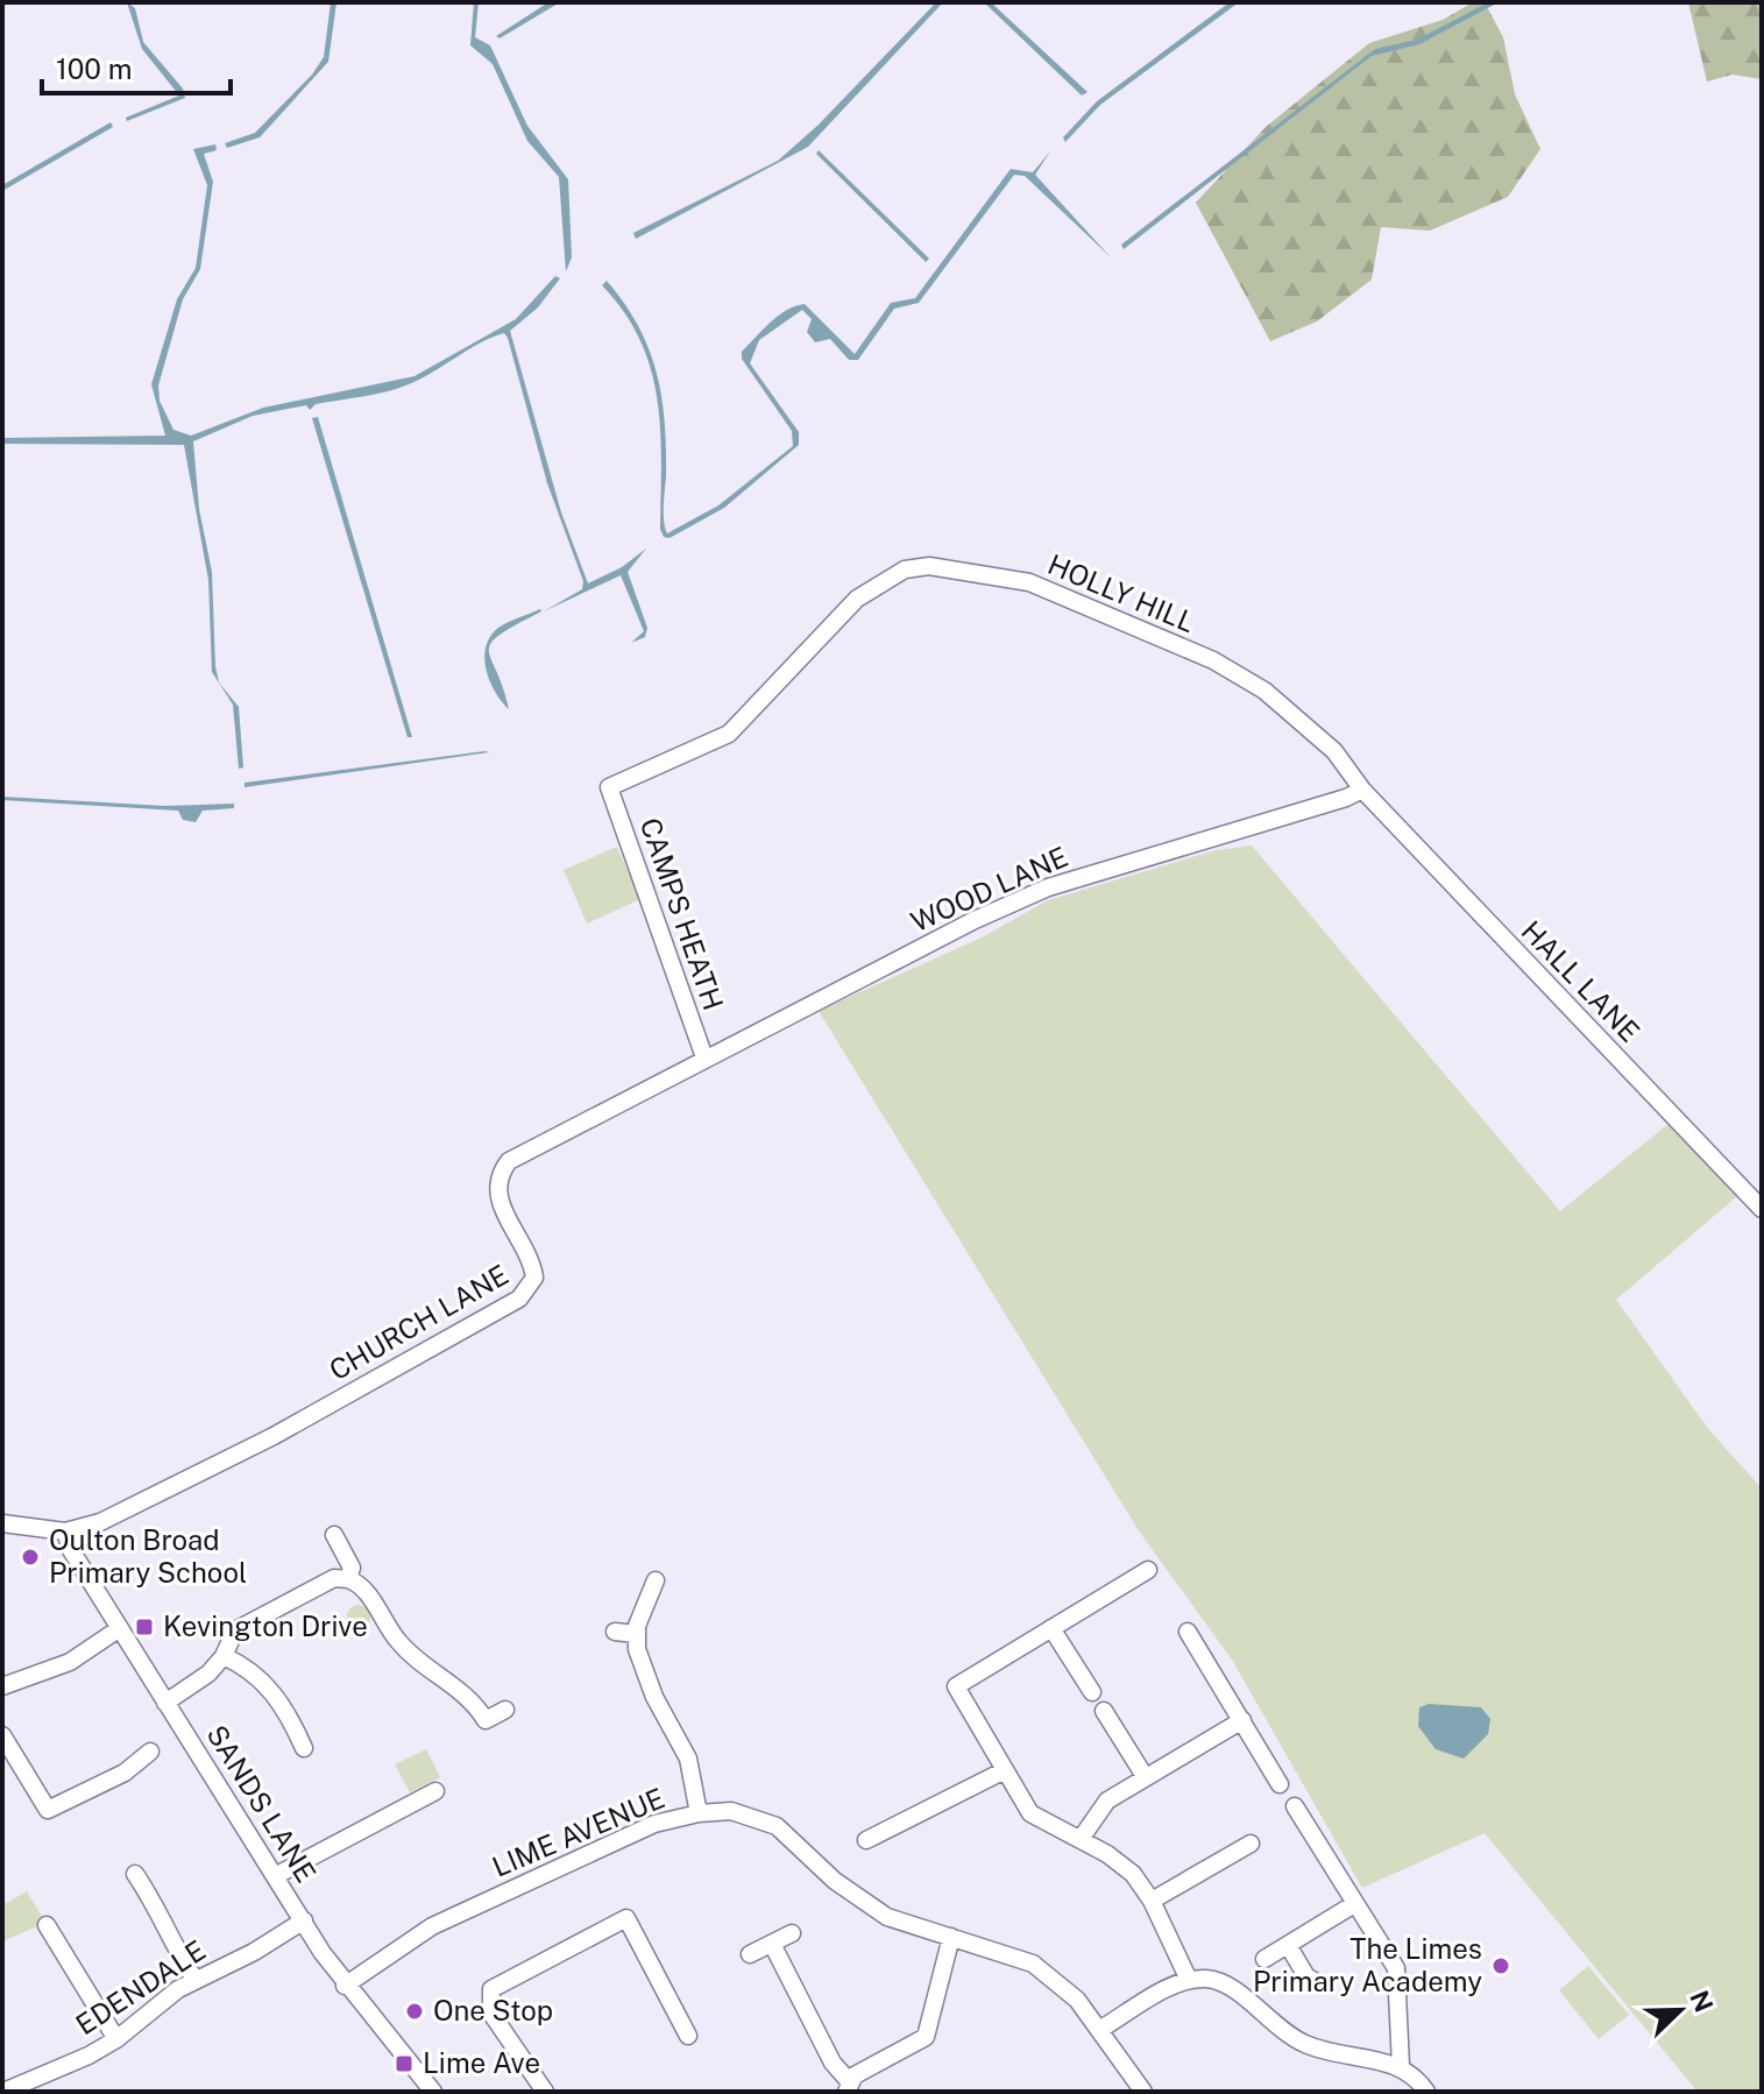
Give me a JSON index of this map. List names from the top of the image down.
{
  "streets": {
    "street": [
      "HOLLY HILL",
      "WOOD LANE",
      "CAMPS HEATH",
      "HALL LANE",
      "CHURCH LANE",
      "SANDS LANE",
      "LIME AVENUE",
      "EDENDALE"
    ]
  },
  "crossings": [
    ["HOLLY HILL", "WOOD LANE"],
    ["HOLLY HILL", "CAMPS HEATH"],
    ["HOLLY HILL", "HALL LANE"],
    ["WOOD LANE", "CAMPS HEATH"],
    ["WOOD LANE", "HALL LANE"],
    ["WOOD LANE", "CHURCH LANE"],
    ["CAMPS HEATH", "CHURCH LANE"],
    ["CHURCH LANE", "SANDS LANE"],
    ["SANDS LANE", "LIME AVENUE"],
    ["SANDS LANE", "EDENDALE"]
  ],
  "places": {
    "other": ["Oulton Broad Primary School", "The Limes Primary Academy", "One Stop"],
    "transit": ["Kevington Drive", "Lime Ave"]
  },
  "scale_bar": "100 m",
  "north": "top right"
}
